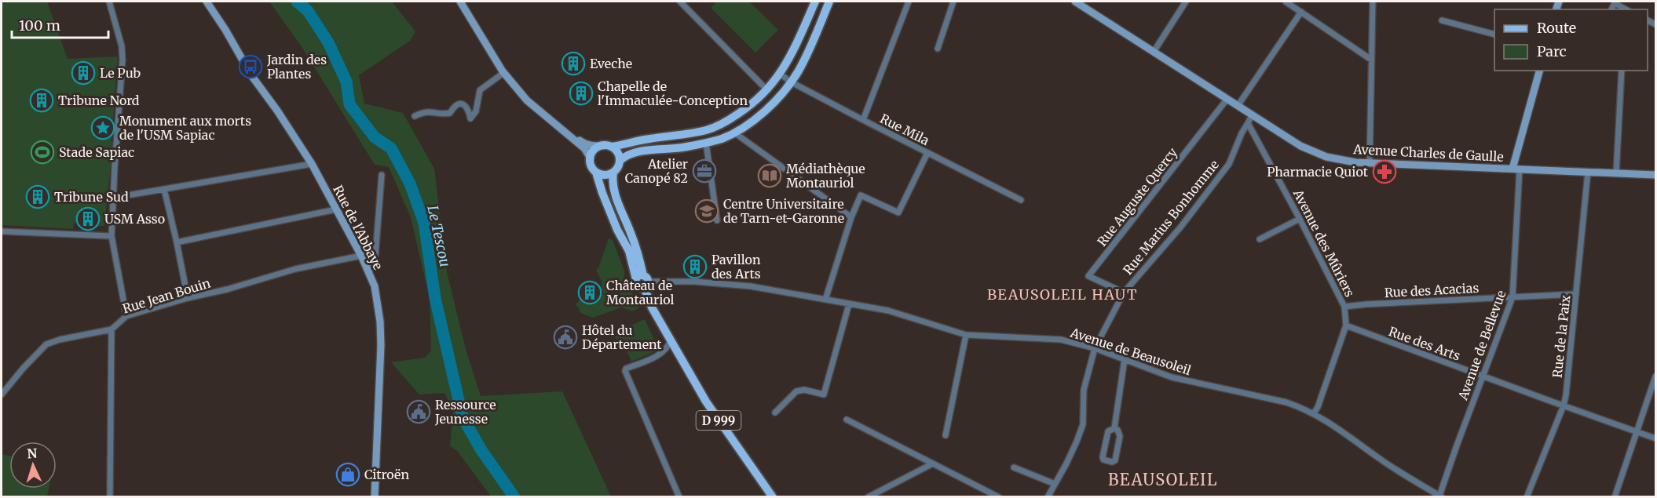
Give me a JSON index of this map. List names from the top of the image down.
{
  "streets": {
    "main road": ["Avenue Charles de Gaulle", "Rue de l'Abbaye", "D 999"],
    "street": [
      "Rue Mila",
      "Rue Auguste Quercy",
      "Rue Marius Bonhomme",
      "Avenue des Mûriers",
      "Rue des Acacias",
      "Rue Jean Bouin",
      "Rue de la Paix",
      "Rue des Arts",
      "Avenue de Bellevue",
      "Avenue de Beausoleil"
    ]
  },
  "crossings": [
    ["Avenue Charles de Gaulle", "Rue Auguste Quercy"],
    ["Avenue Charles de Gaulle", "Rue de la Paix"],
    ["Avenue Charles de Gaulle", "Avenue de Bellevue"],
    ["Rue Auguste Quercy", "Rue Marius Bonhomme"],
    ["Rue Marius Bonhomme", "Avenue des Mûriers"],
    ["Rue Marius Bonhomme", "Avenue de Beausoleil"],
    ["Rue de l'Abbaye", "Rue Jean Bouin"],
    ["Avenue des Mûriers", "Rue des Acacias"],
    ["Avenue des Mûriers", "Rue des Arts"],
    ["Avenue des Mûriers", "Avenue de Beausoleil"],
    ["Rue des Acacias", "Rue de la Paix"],
    ["Rue des Acacias", "Avenue de Bellevue"],
    ["Rue de la Paix", "Rue des Arts"],
    ["Rue des Arts", "Avenue de Bellevue"],
    ["Avenue de Bellevue", "Avenue de Beausoleil"],
    ["Avenue de Beausoleil", "D 999"]
  ],
  "districts": ["BEAUSOLEIL HAUT", "BEAUSOLEIL"],
  "water": ["Le Tescou"],
  "places": {
    "building": [
      "Eveche",
      "Le Pub",
      "Chapelle de l'Immaculée-Conception",
      "Tribune Nord",
      "Tribune Sud",
      "USM Asso",
      "Pavillon des Arts",
      "Château de Montauriol"
    ],
    "bus stop": ["Jardin des Plantes"],
    "place": ["Monument aux morts de l'USM Sapiac"],
    "sports": ["Stade Sapiac"],
    "office": ["Atelier Canopé 82"],
    "pharmacy": ["Pharmacie Quiot"],
    "library": ["Médiathèque Montauriol"],
    "school or university": ["Centre Universitaire de Tarn-et-Garonne"],
    "public building": ["Hôtel du Département", "Ressource Jeunesse"],
    "shop": ["Citroën"]
  },
  "legend": ["Route", "Parc"],
  "scale_bar": "100 m",
  "north": "top"
}
